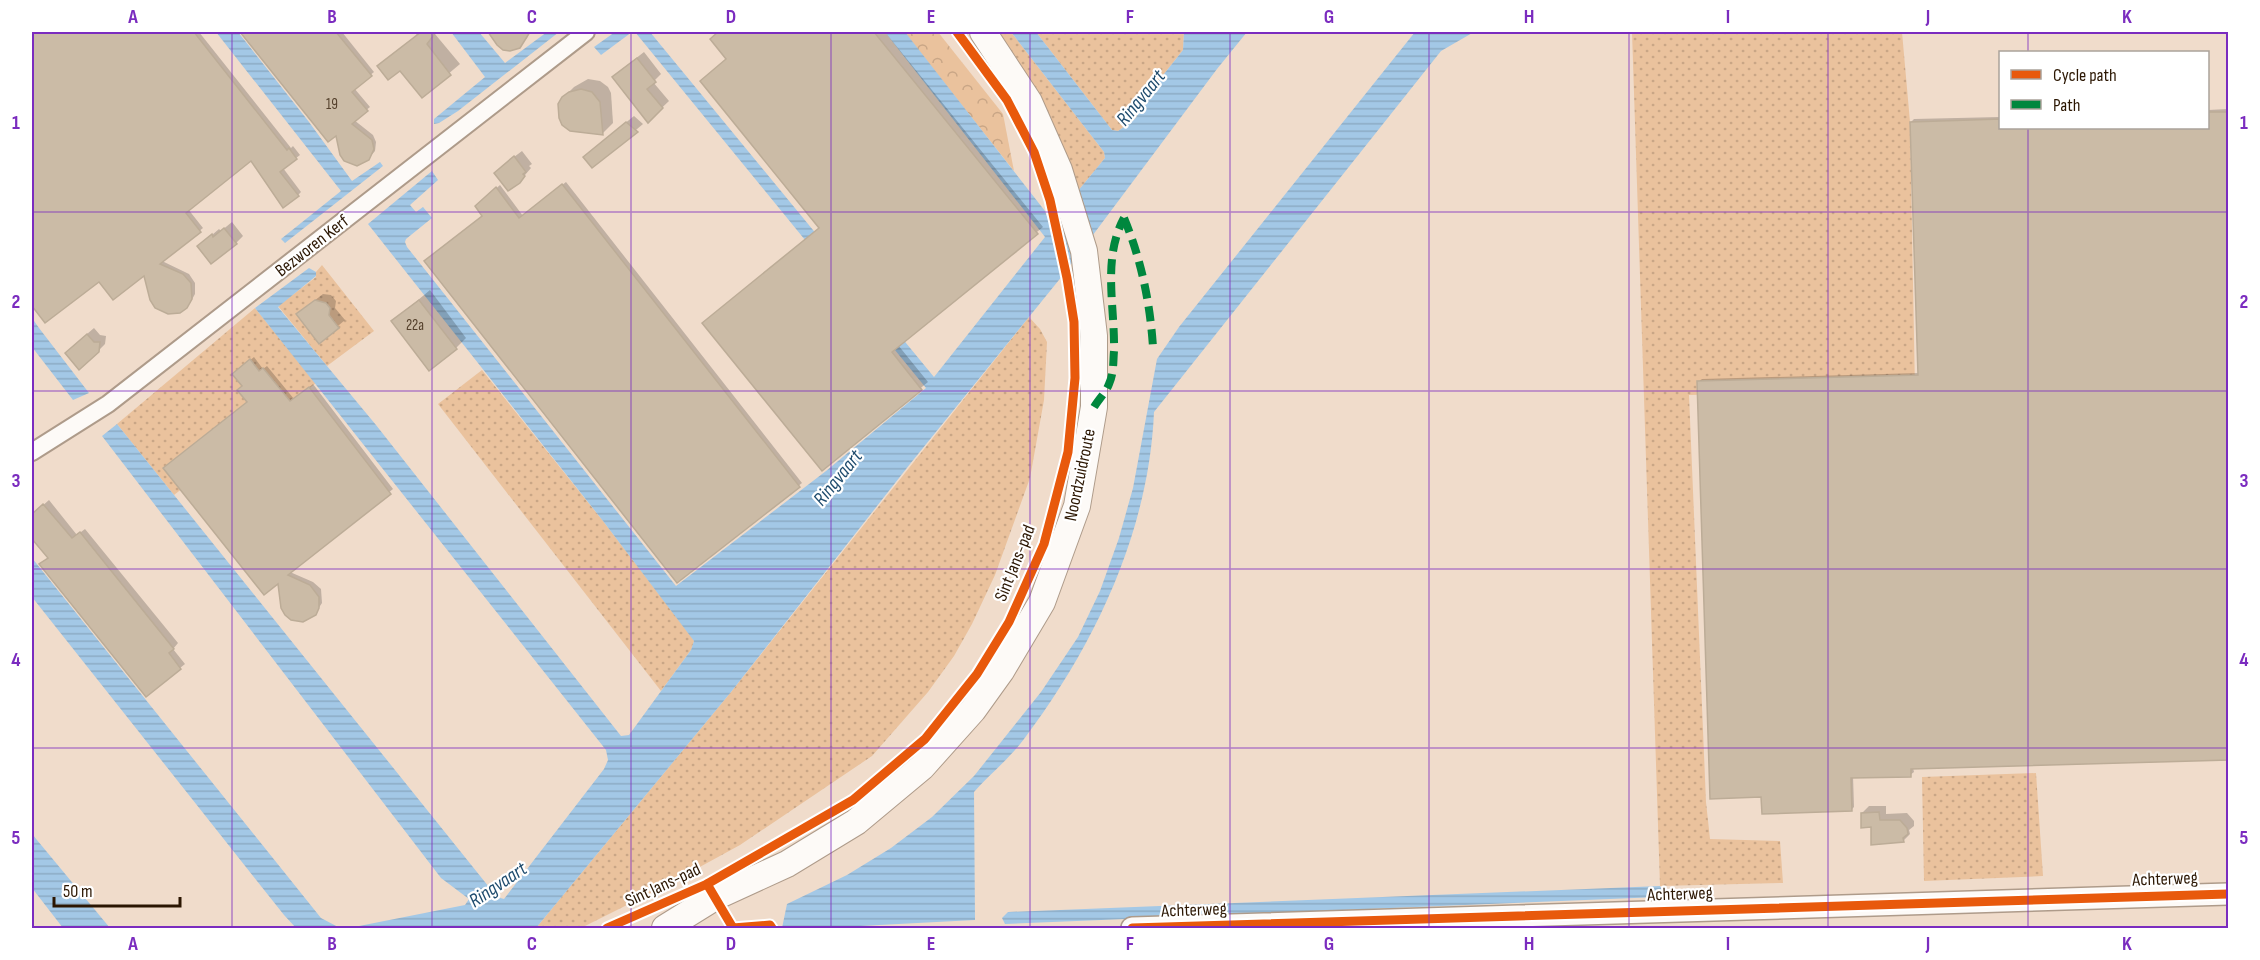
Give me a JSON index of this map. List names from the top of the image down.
{
  "streets": {
    "main road": ["Noordzuidroute"],
    "street": ["Bezworen Kerf", "Achterweg"],
    "cycle path": ["Sint Jans-pad"]
  },
  "water": ["Ringvaart"],
  "house_numbers": ["19", "22a"],
  "legend": ["Cycle path", "Path"],
  "scale_bar": "50 m",
  "grid": {
    "columns": [
      "A",
      "B",
      "C",
      "D",
      "E",
      "F",
      "G",
      "H",
      "I",
      "J",
      "K"
    ],
    "rows": [
      "1",
      "2",
      "3",
      "4",
      "5"
    ]
  }
}
